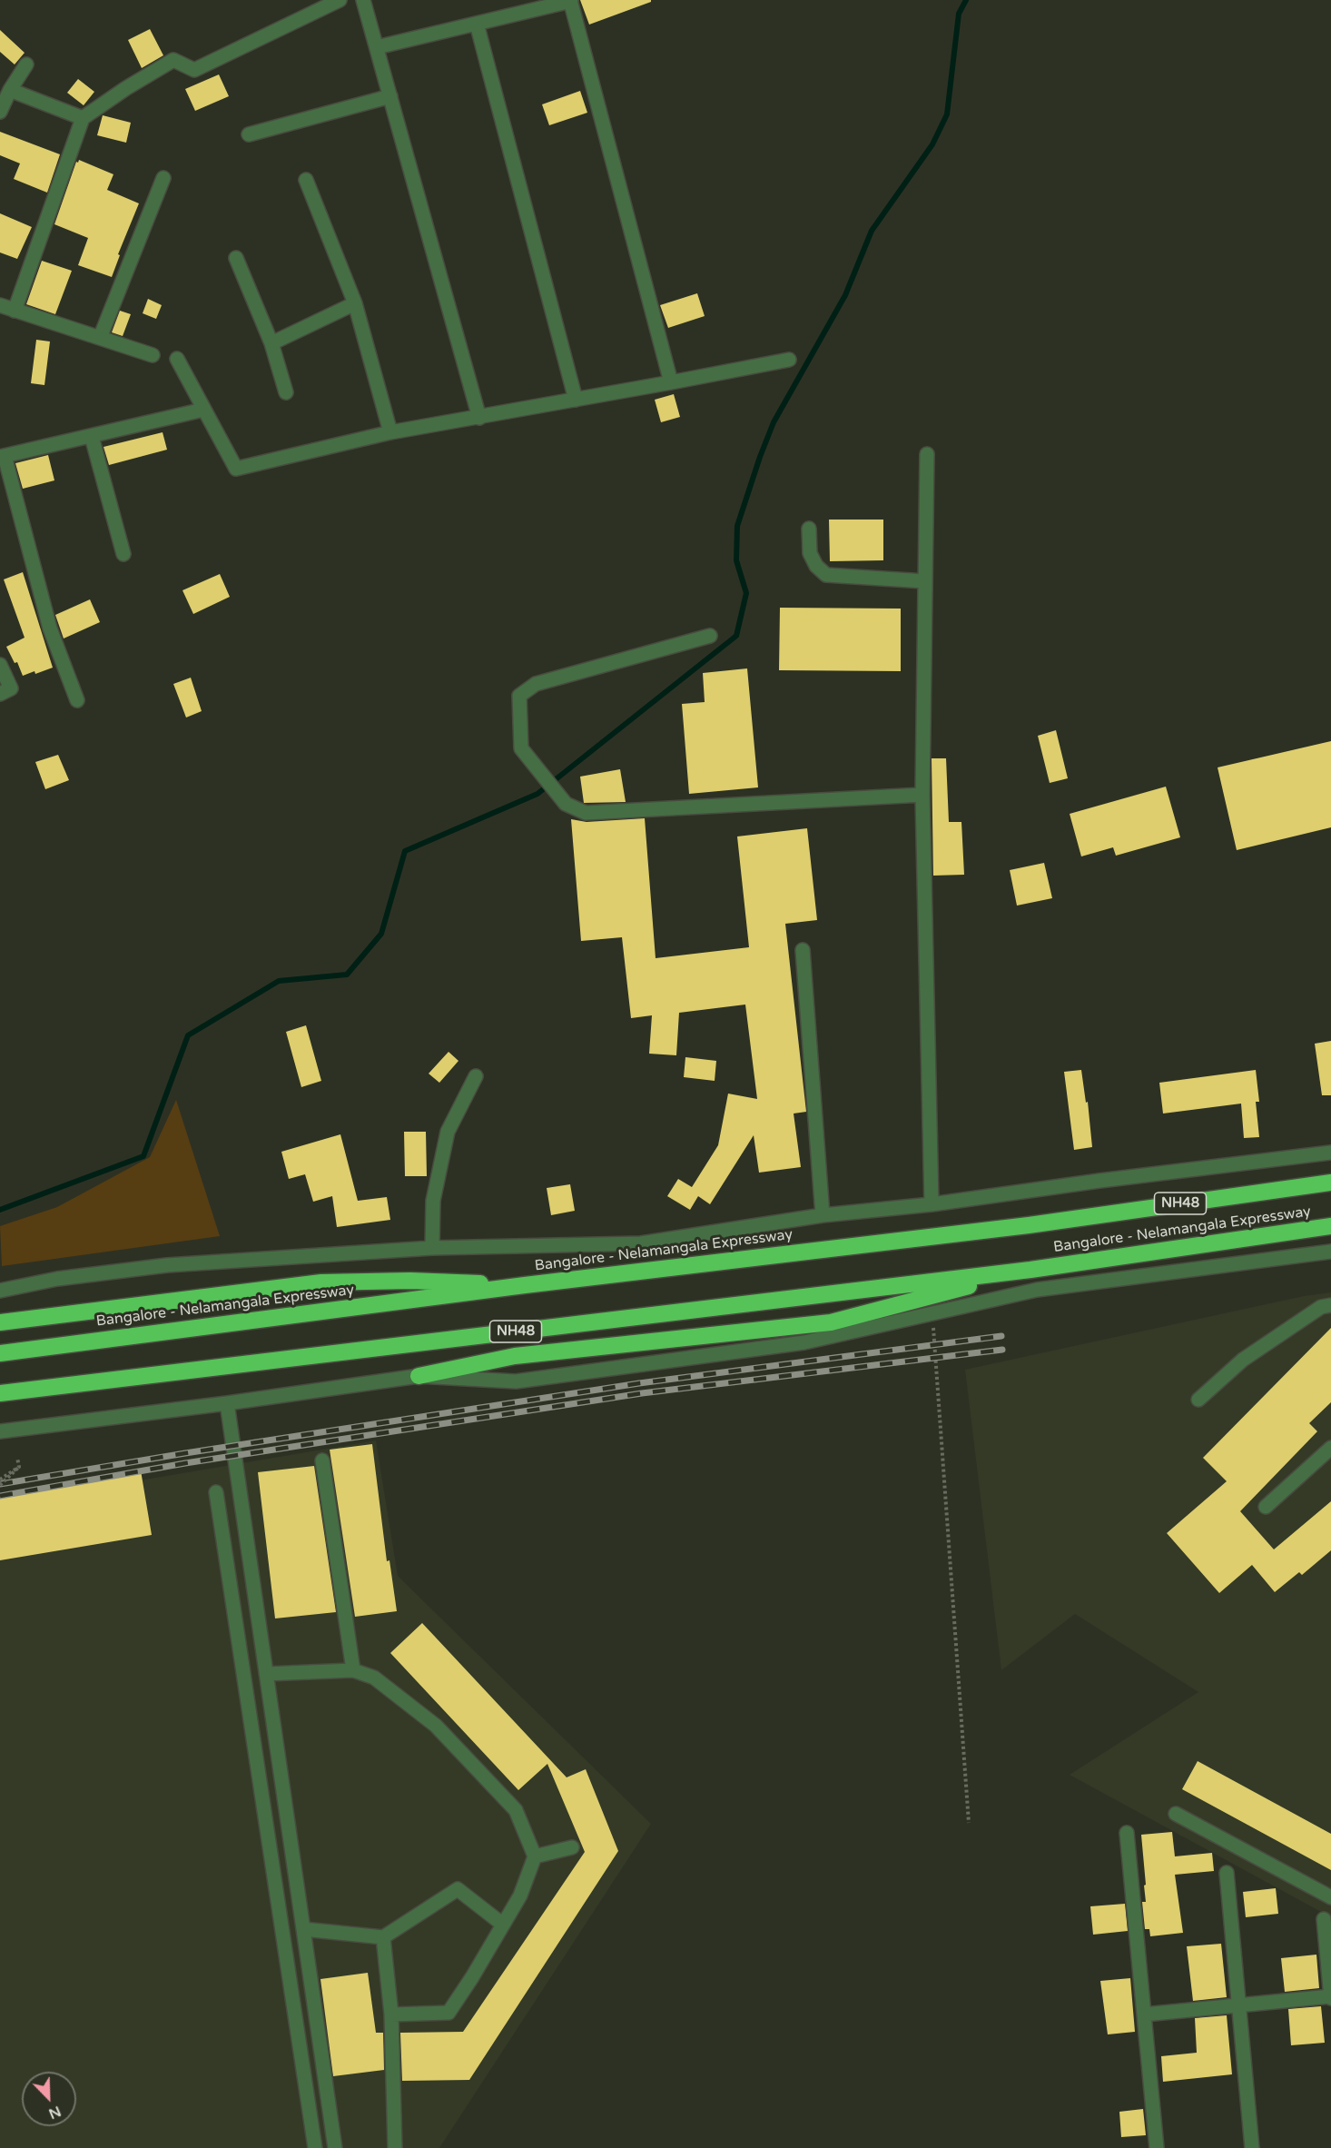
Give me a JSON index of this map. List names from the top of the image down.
{
  "streets": {
    "highway": ["NH48", "Bangalore - Nelamangala Expressway"]
  },
  "north": "bottom right"
}
